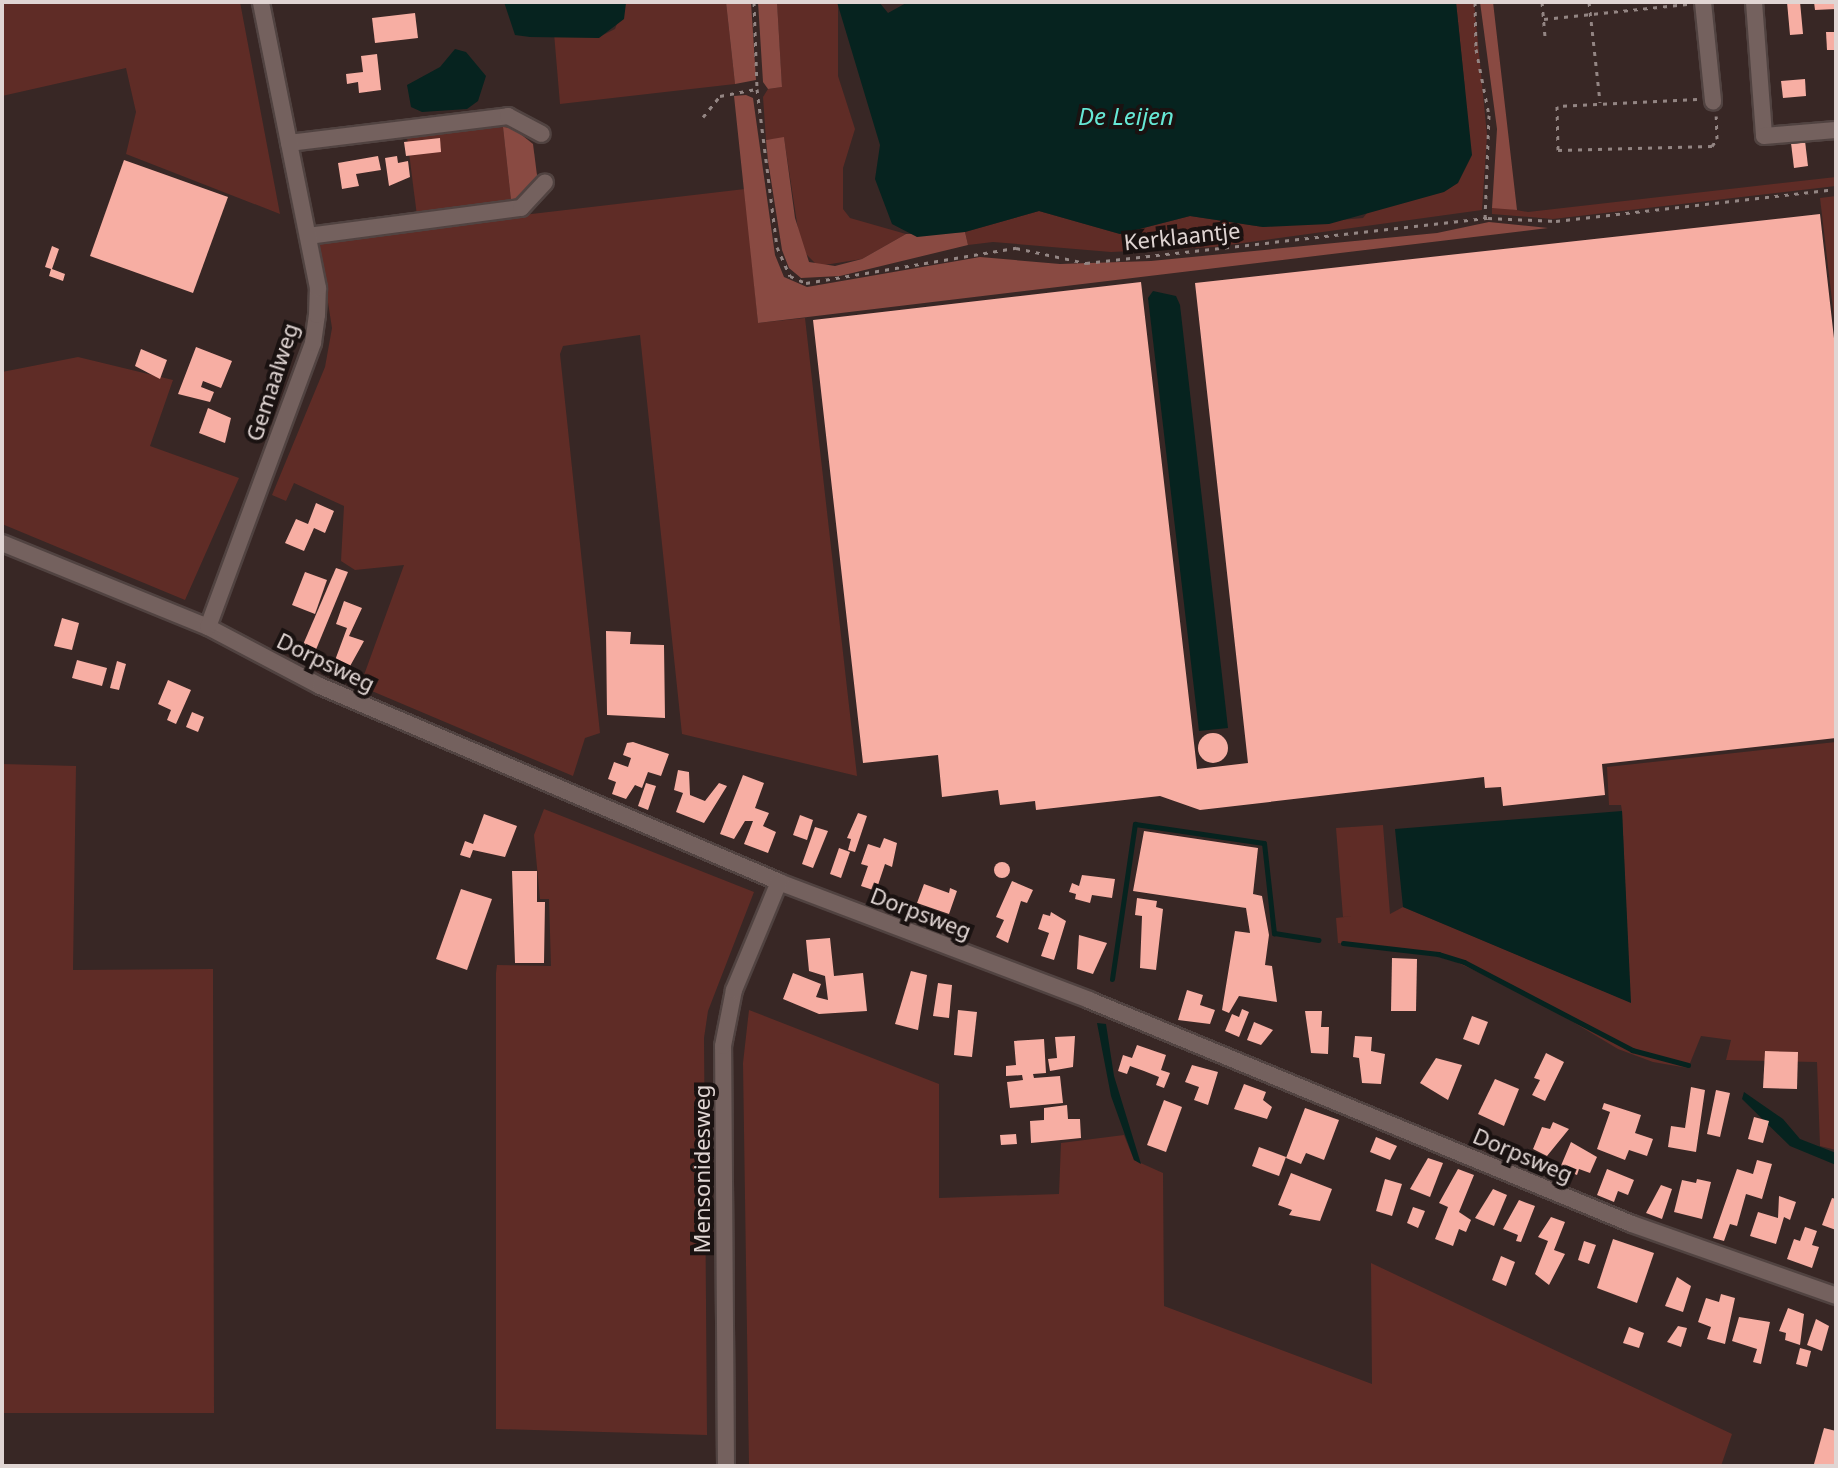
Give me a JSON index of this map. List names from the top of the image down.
{
  "streets": {
    "street": ["Gemaalweg", "Dorpsweg", "Mensonidesweg"],
    "path": ["Kerklaantje"]
  },
  "crossings": [
    ["Gemaalweg", "Dorpsweg"],
    ["Dorpsweg", "Mensonidesweg"]
  ],
  "water": ["De Leijen"]
}
